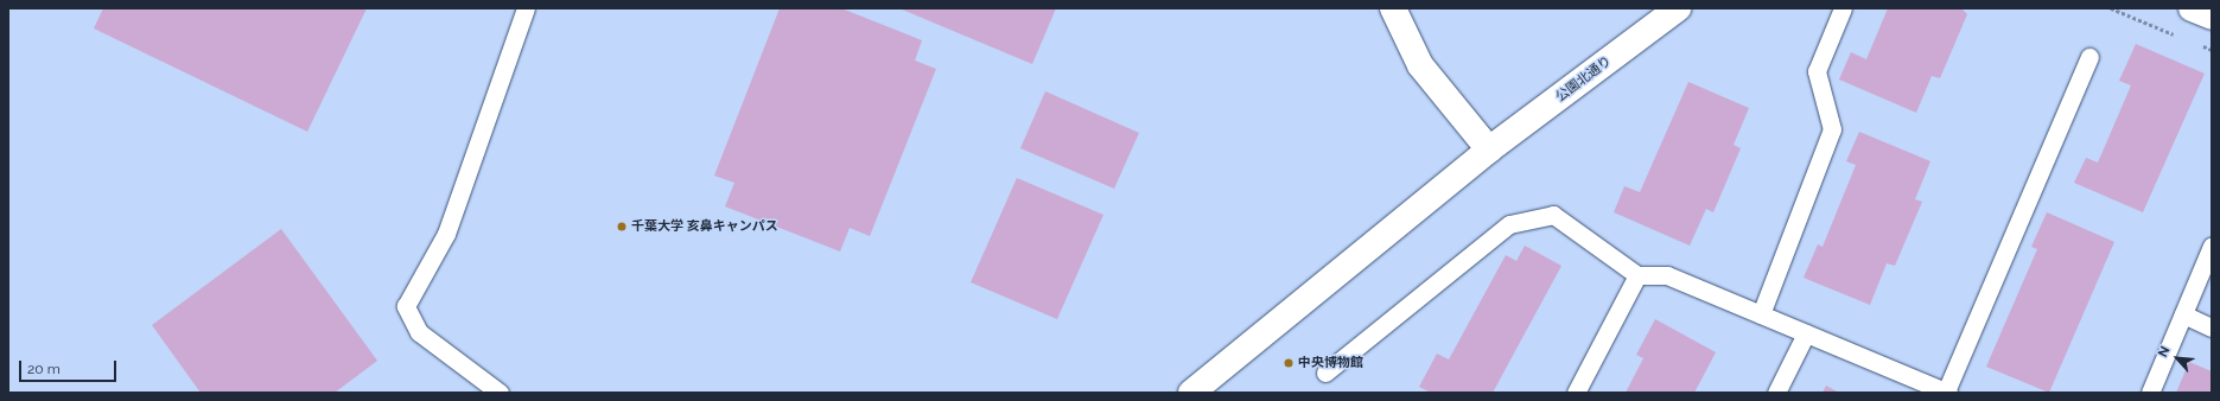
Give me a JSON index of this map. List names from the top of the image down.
{
  "streets": {
    "street": ["公園北通り"]
  },
  "places": ["千葉大学 亥鼻キャンパス", "中央博物館"],
  "scale_bar": "20 m",
  "north": "top left"
}
